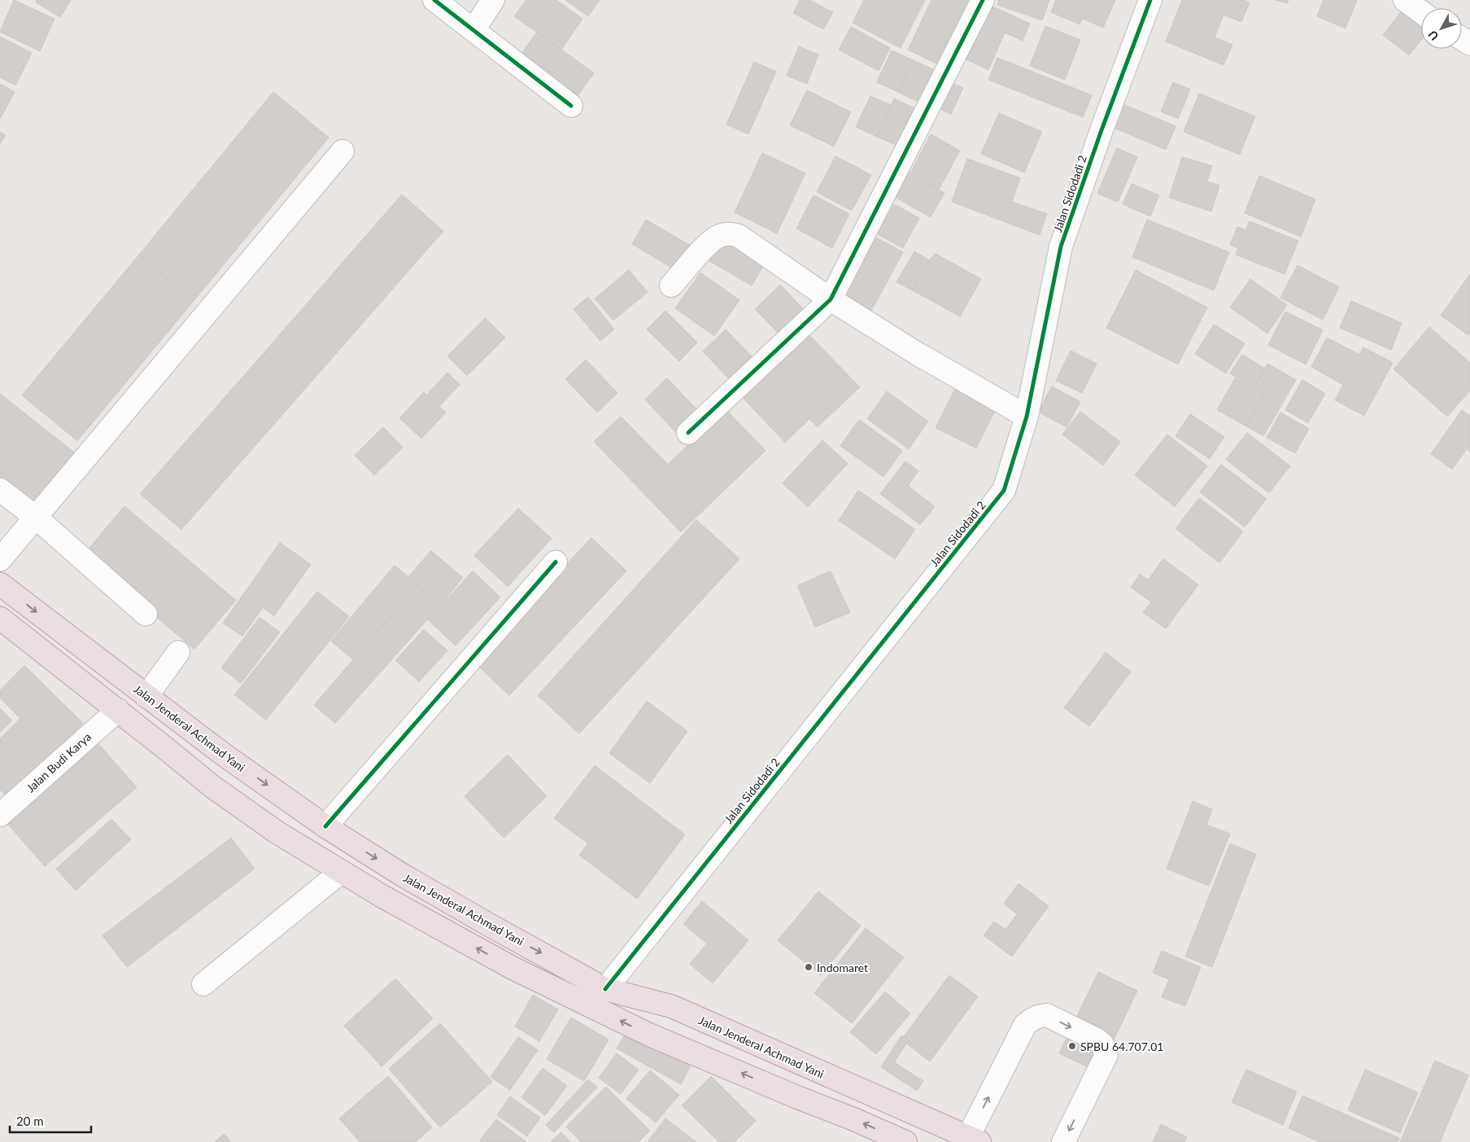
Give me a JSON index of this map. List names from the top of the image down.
{
  "streets": {
    "highway": ["Jalan Jenderal Achmad Yani"],
    "street": ["Jalan Sidodadi 2", "Jalan Budi Karya"]
  },
  "crossings": [
    ["Jalan Sidodadi 2", "Jalan Jenderal Achmad Yani"]
  ],
  "places": ["Indomaret", "SPBU 64.707.01"],
  "scale_bar": "20 m",
  "north": "bottom left"
}
